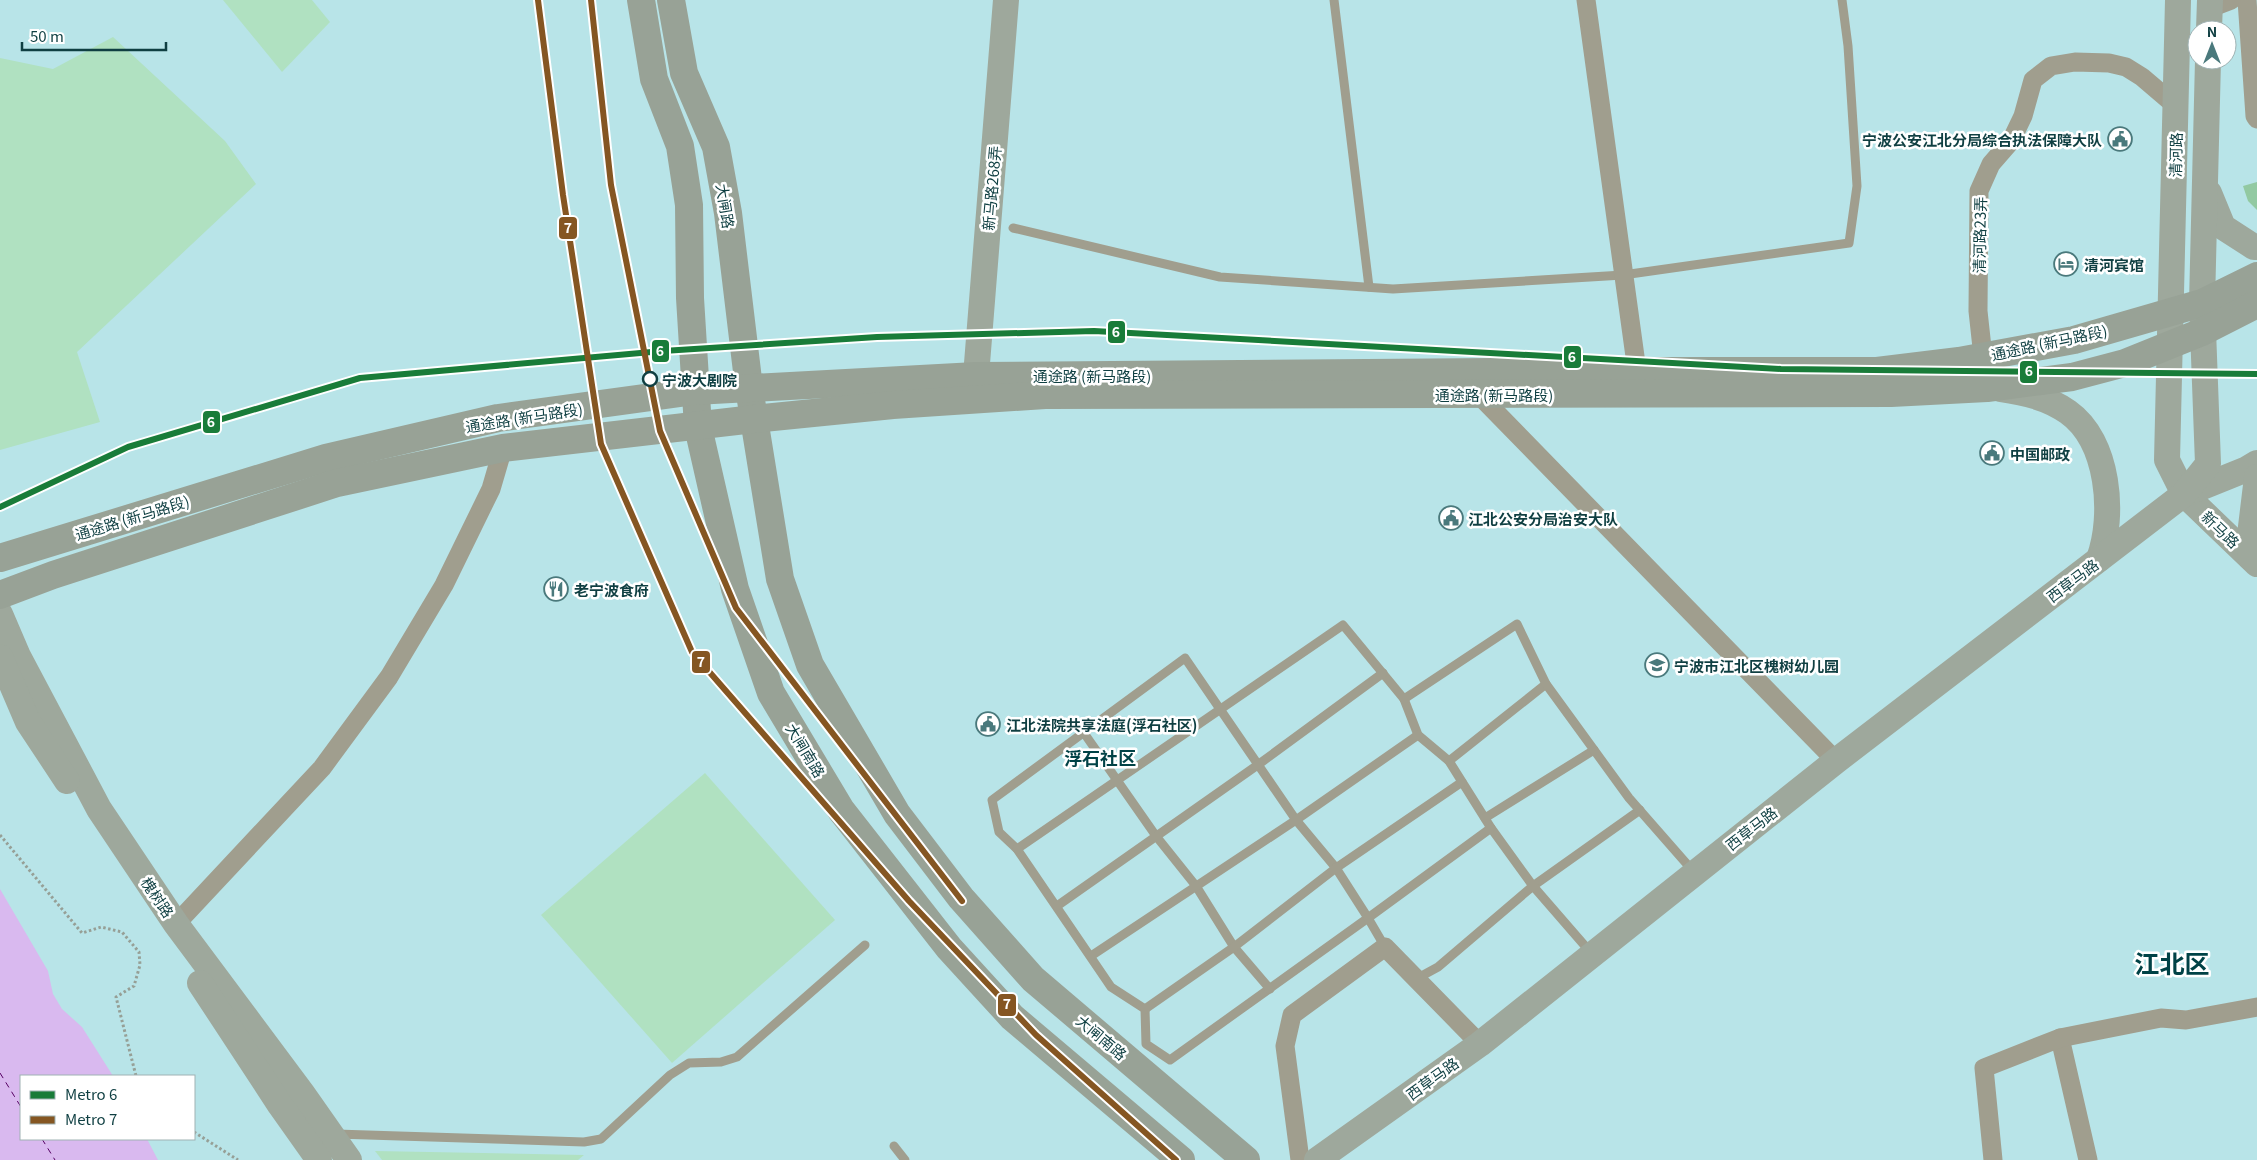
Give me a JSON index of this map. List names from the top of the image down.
{
  "streets": {
    "main road": [
      "清河路",
      "新马路268弄",
      "大闸路",
      "通途路 (新马路段)",
      "新马路",
      "西草马路",
      "大闸南路",
      "槐树路"
    ],
    "street": ["清河路23弄"]
  },
  "crossings": [
    ["清河路", "清河路23弄"],
    ["清河路", "通途路 (新马路段)"],
    ["清河路", "新马路"],
    ["清河路", "西草马路"],
    ["新马路268弄", "通途路 (新马路段)"],
    ["大闸路", "通途路 (新马路段)"],
    ["大闸路", "大闸南路"],
    ["清河路23弄", "通途路 (新马路段)"],
    ["通途路 (新马路段)", "新马路"],
    ["通途路 (新马路段)", "大闸南路"],
    ["新马路", "西草马路"]
  ],
  "districts": ["浮石社区", "江北区"],
  "places": {
    "public building": [
      "宁波公安江北分局综合执法保障大队",
      "中国邮政",
      "江北公安分局治安大队",
      "江北法院共享法庭(浮石社区)"
    ],
    "hotel": ["清河宾馆"],
    "other": ["宁波大剧院"],
    "restaurant": ["老宁波食府"],
    "school or university": ["宁波市江北区槐树幼儿园"]
  },
  "lines": ["metro line 7", "metro line 6"],
  "legend": ["Metro 6", "Metro 7"],
  "scale_bar": "50 m",
  "north": "top"
}
